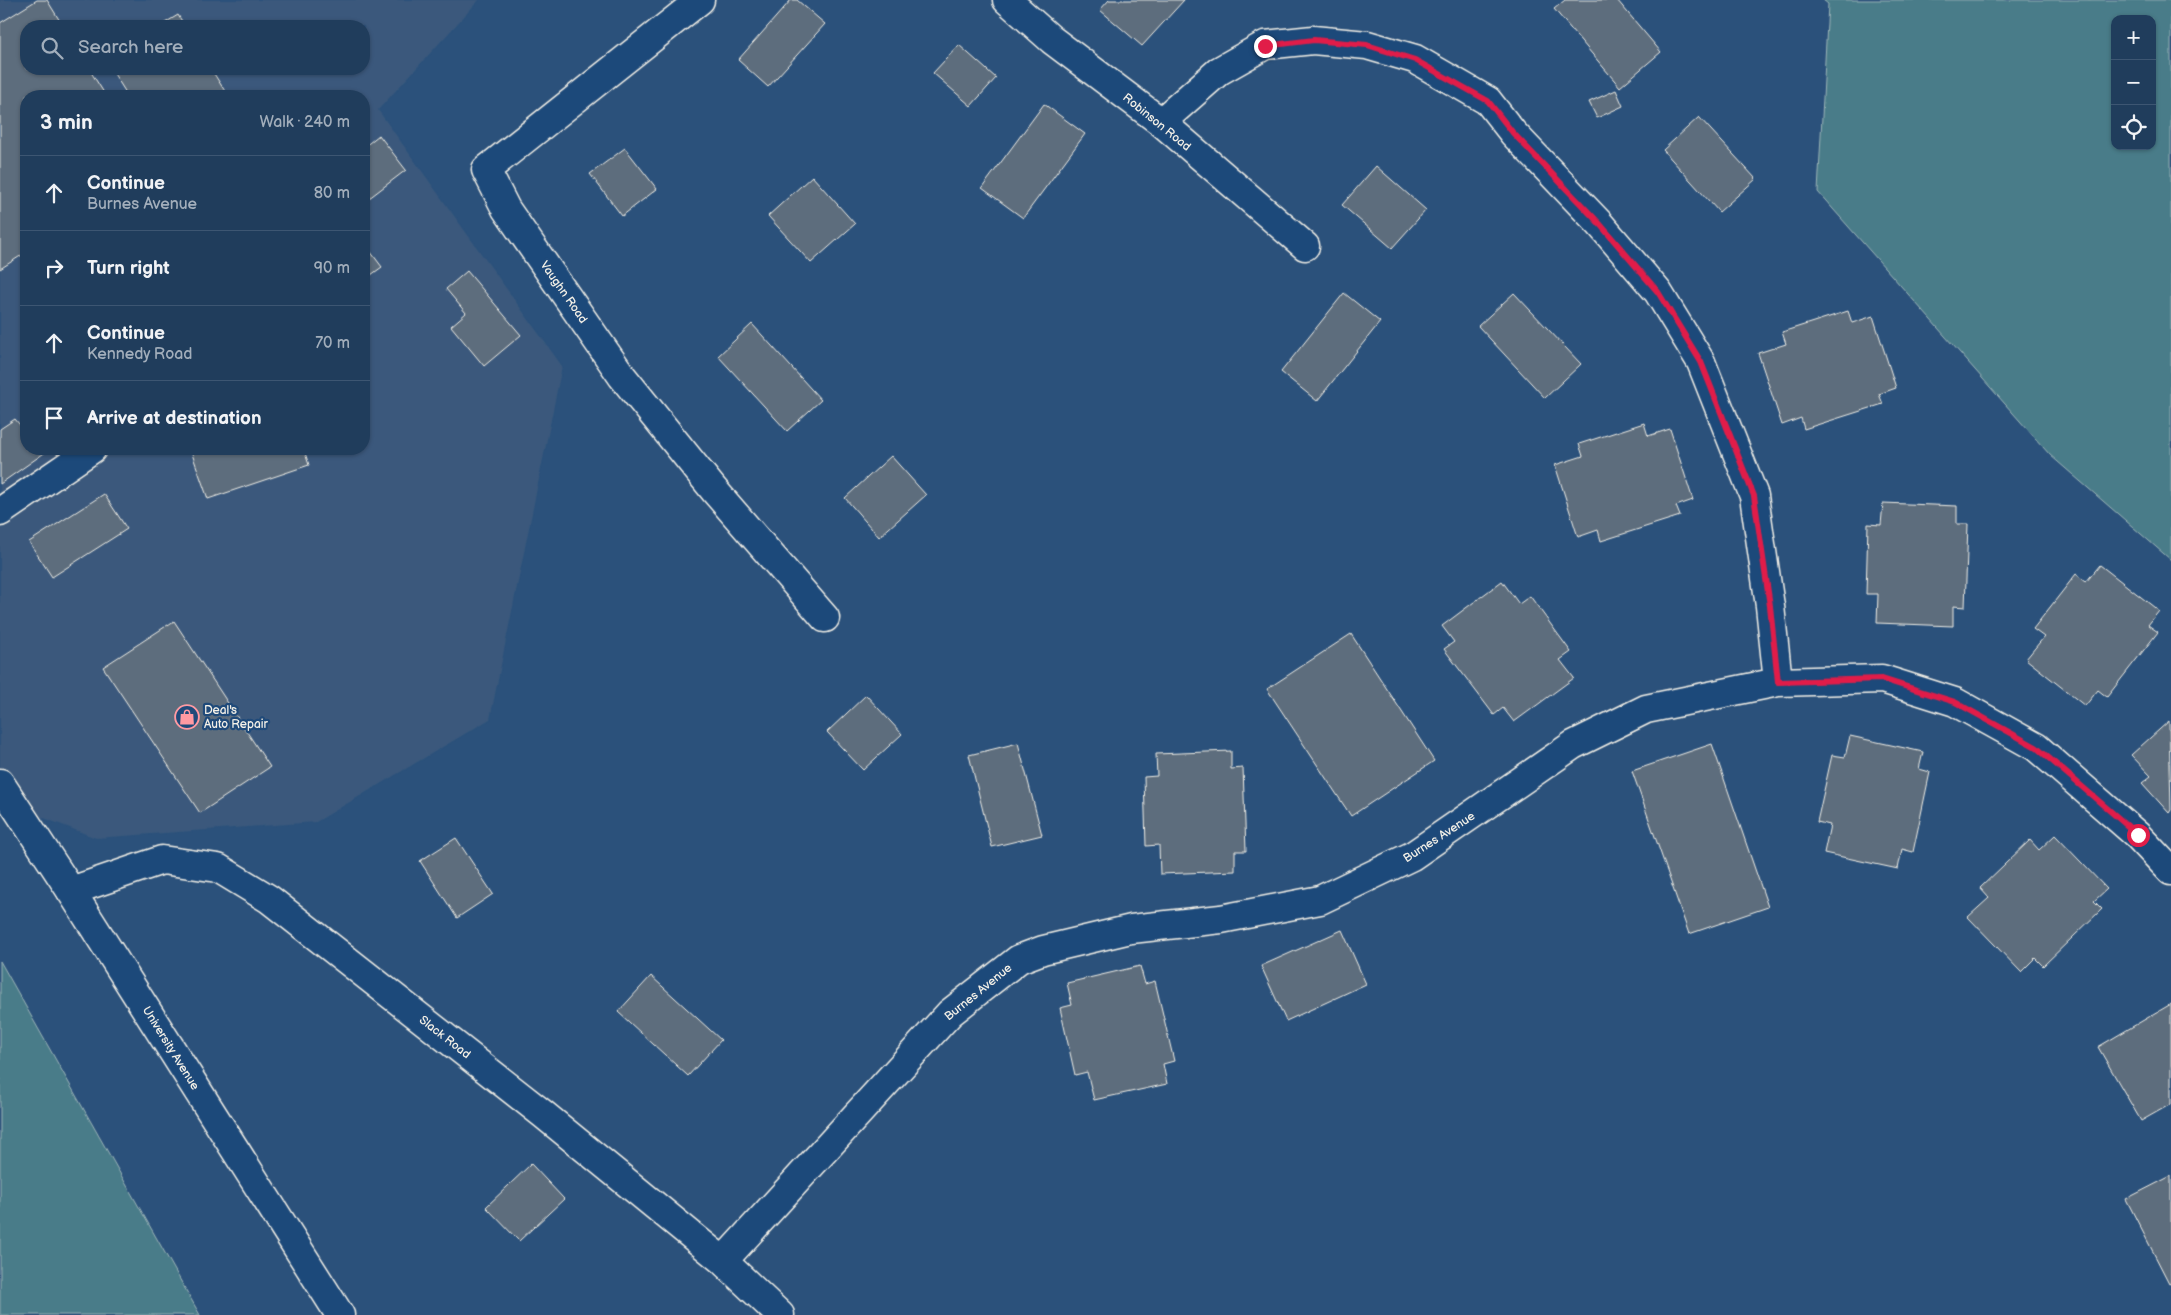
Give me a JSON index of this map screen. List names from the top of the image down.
{
  "streets": {
    "street": [
      "Robinson Road",
      "Vaughn Road",
      "Burnes Avenue",
      "Slack Road",
      "University Avenue"
    ]
  },
  "crossings": [
    ["Burnes Avenue", "Slack Road"],
    ["Slack Road", "University Avenue"]
  ],
  "places": {
    "shop": ["Deal's Auto Repair"]
  },
  "page": {
    "map_buttons": ["+", "−"],
    "search": "Search here",
    "heading": ["3 min", "Walk · 240 m"],
    "list": [
      ["Continue", "Burnes Avenue", "80 m"],
      ["Turn right", "90 m"],
      ["Continue", "Kennedy Road", "70 m"],
      "Arrive at destination"
    ]
  }
}
